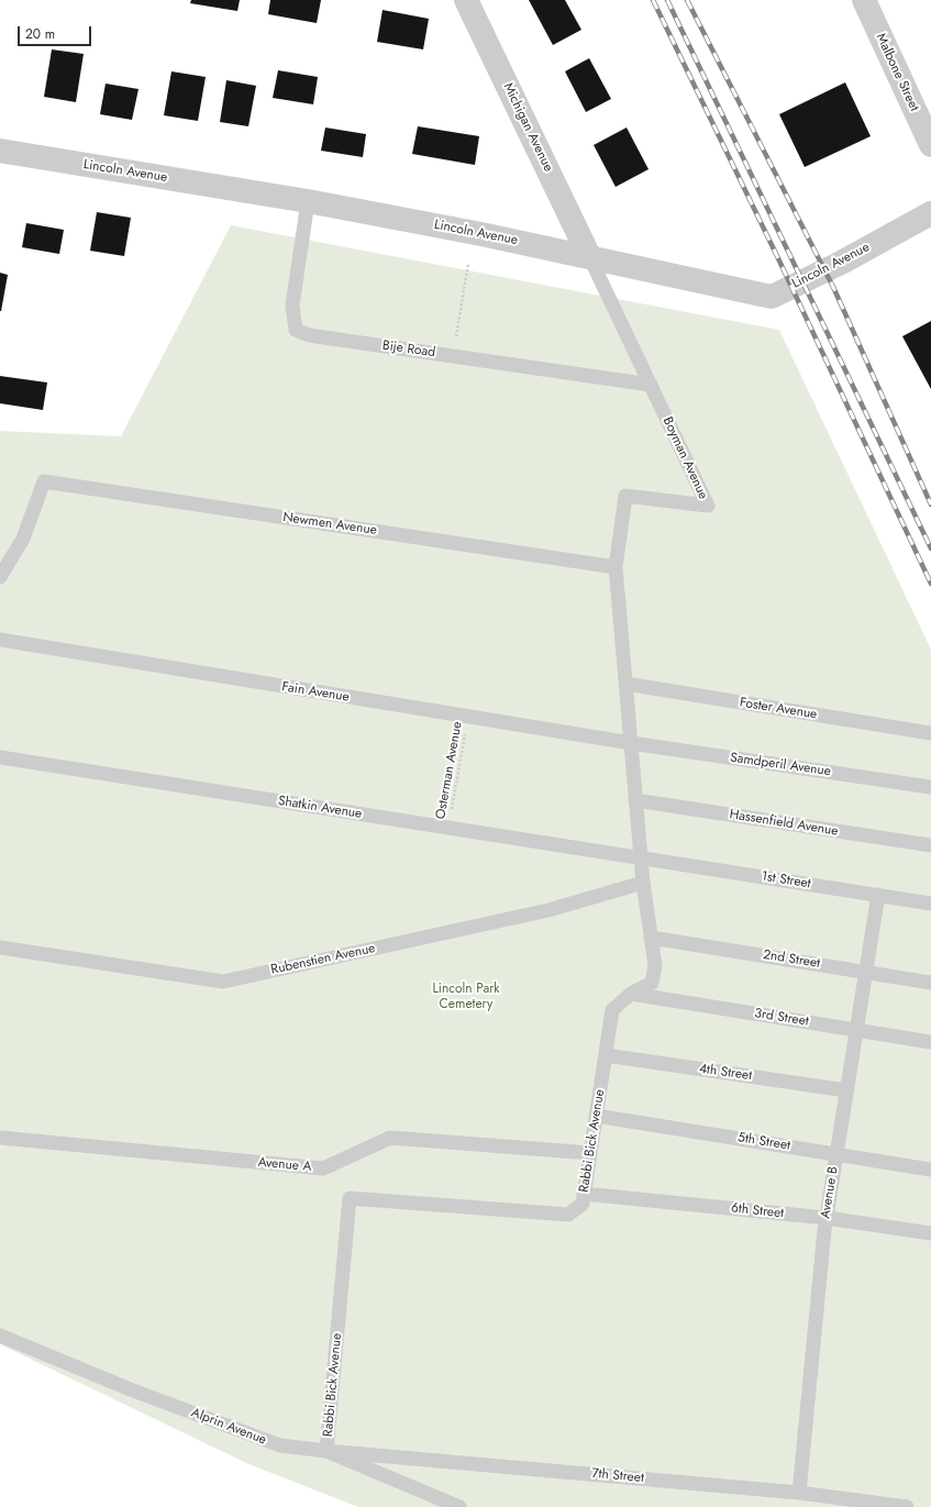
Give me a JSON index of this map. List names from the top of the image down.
{
  "streets": {
    "street": ["Malbone Street", "Michigan Avenue", "Lincoln Avenue"],
    "lane": [
      "Bije Road",
      "Boyman Avenue",
      "Newmen Avenue",
      "Fain Avenue",
      "Foster Avenue",
      "Samdperil Avenue",
      "Shatkin Avenue",
      "Hassenfield Avenue",
      "1st Street",
      "Rubenstien Avenue",
      "2nd Street",
      "3rd Street",
      "4th Street",
      "Rabbi Bick Avenue",
      "5th Street",
      "Avenue A",
      "Avenue B",
      "6th Street",
      "Alprin Avenue",
      "7th Street"
    ],
    "path": ["Osterman Avenue"]
  },
  "crossings": [
    ["Michigan Avenue", "Lincoln Avenue"],
    ["Michigan Avenue", "Boyman Avenue"],
    ["Lincoln Avenue", "Bije Road"],
    ["Lincoln Avenue", "Boyman Avenue"],
    ["Bije Road", "Boyman Avenue"],
    ["Boyman Avenue", "Newmen Avenue"],
    ["Boyman Avenue", "Fain Avenue"],
    ["Boyman Avenue", "Foster Avenue"],
    ["Boyman Avenue", "Samdperil Avenue"],
    ["Boyman Avenue", "Rabbi Bick Avenue"],
    ["Fain Avenue", "Samdperil Avenue"],
    ["Fain Avenue", "Osterman Avenue"],
    ["Fain Avenue", "Rabbi Bick Avenue"],
    ["Samdperil Avenue", "Rabbi Bick Avenue"],
    ["Osterman Avenue", "Shatkin Avenue"],
    ["Shatkin Avenue", "1st Street"],
    ["Shatkin Avenue", "Rabbi Bick Avenue"],
    ["Hassenfield Avenue", "Rabbi Bick Avenue"],
    ["1st Street", "Rabbi Bick Avenue"],
    ["1st Street", "Avenue B"],
    ["Rubenstien Avenue", "Rabbi Bick Avenue"],
    ["2nd Street", "Rabbi Bick Avenue"],
    ["2nd Street", "Avenue B"],
    ["3rd Street", "Rabbi Bick Avenue"],
    ["3rd Street", "Avenue B"],
    ["4th Street", "Rabbi Bick Avenue"],
    ["4th Street", "Avenue B"],
    ["Rabbi Bick Avenue", "5th Street"],
    ["Rabbi Bick Avenue", "Avenue A"],
    ["Rabbi Bick Avenue", "6th Street"],
    ["Rabbi Bick Avenue", "Alprin Avenue"],
    ["Rabbi Bick Avenue", "7th Street"],
    ["5th Street", "Avenue B"],
    ["Avenue B", "6th Street"],
    ["Avenue B", "7th Street"],
    ["Alprin Avenue", "7th Street"]
  ],
  "parks": ["Lincoln Park Cemetery"],
  "scale_bar": "20 m"
}
